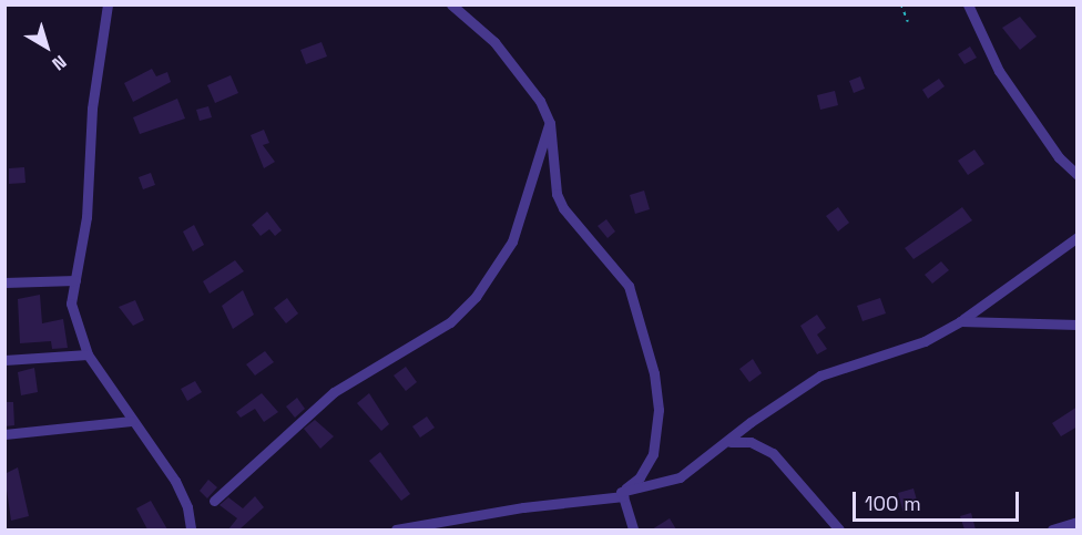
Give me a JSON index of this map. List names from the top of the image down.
{
  "scale_bar": "100 m",
  "north": "bottom right"
}
